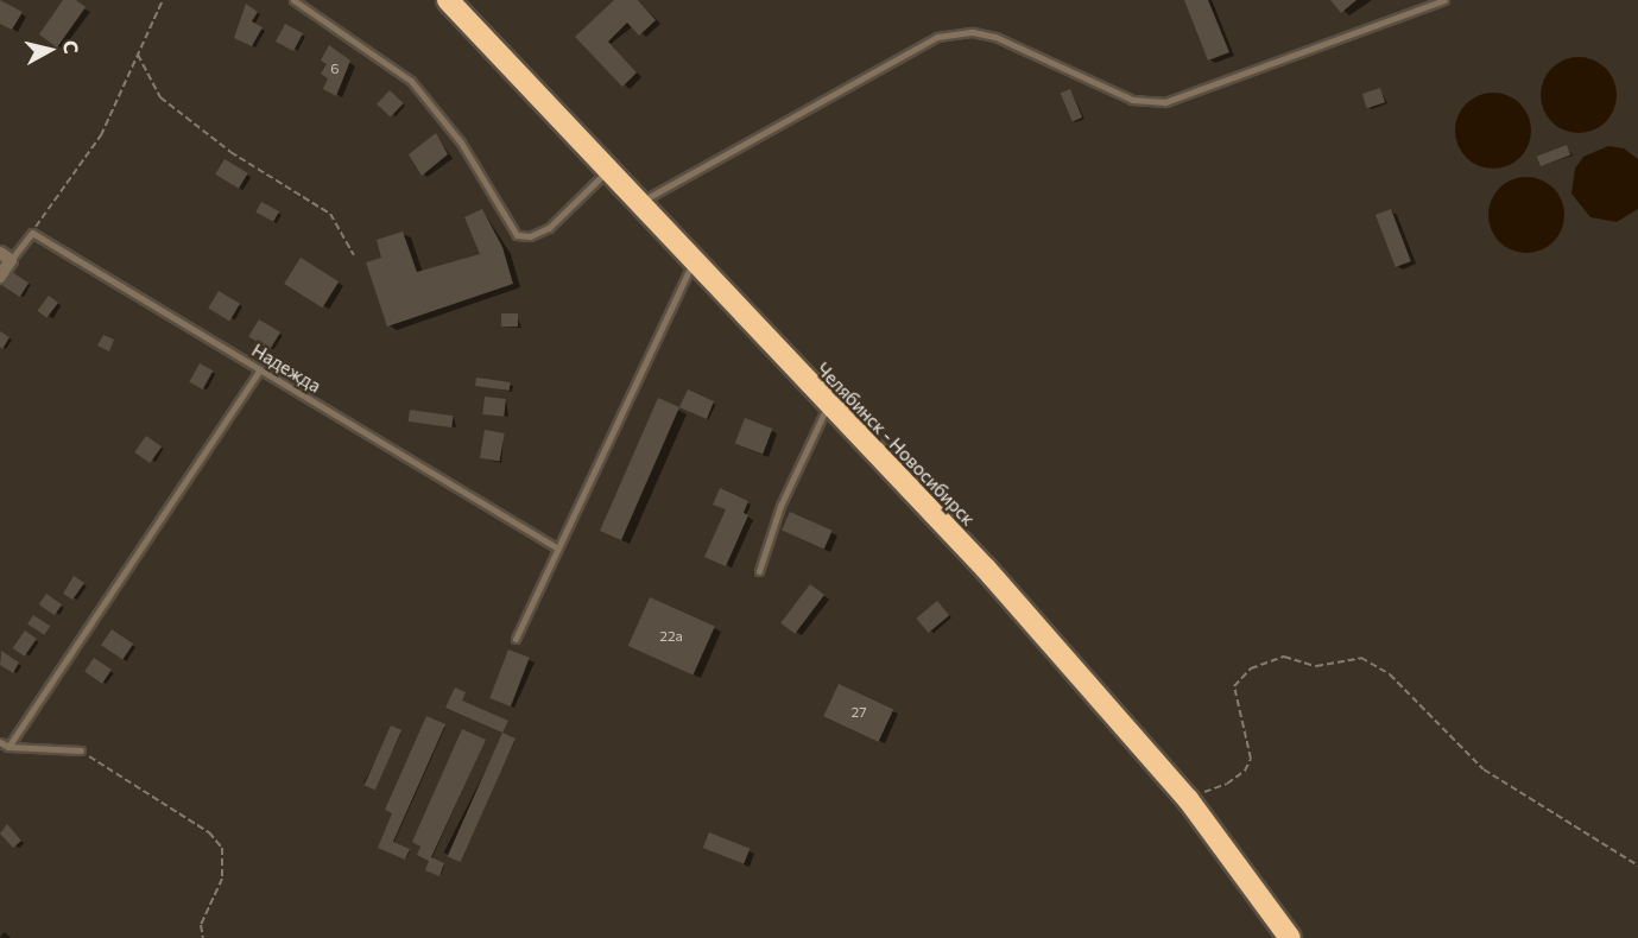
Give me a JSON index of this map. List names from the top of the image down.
{
  "streets": {
    "highway": ["Челябинск - Новосибирск"],
    "lane": ["Надежда"]
  },
  "house_numbers": ["6", "22а", "27"],
  "north": "right"
}
